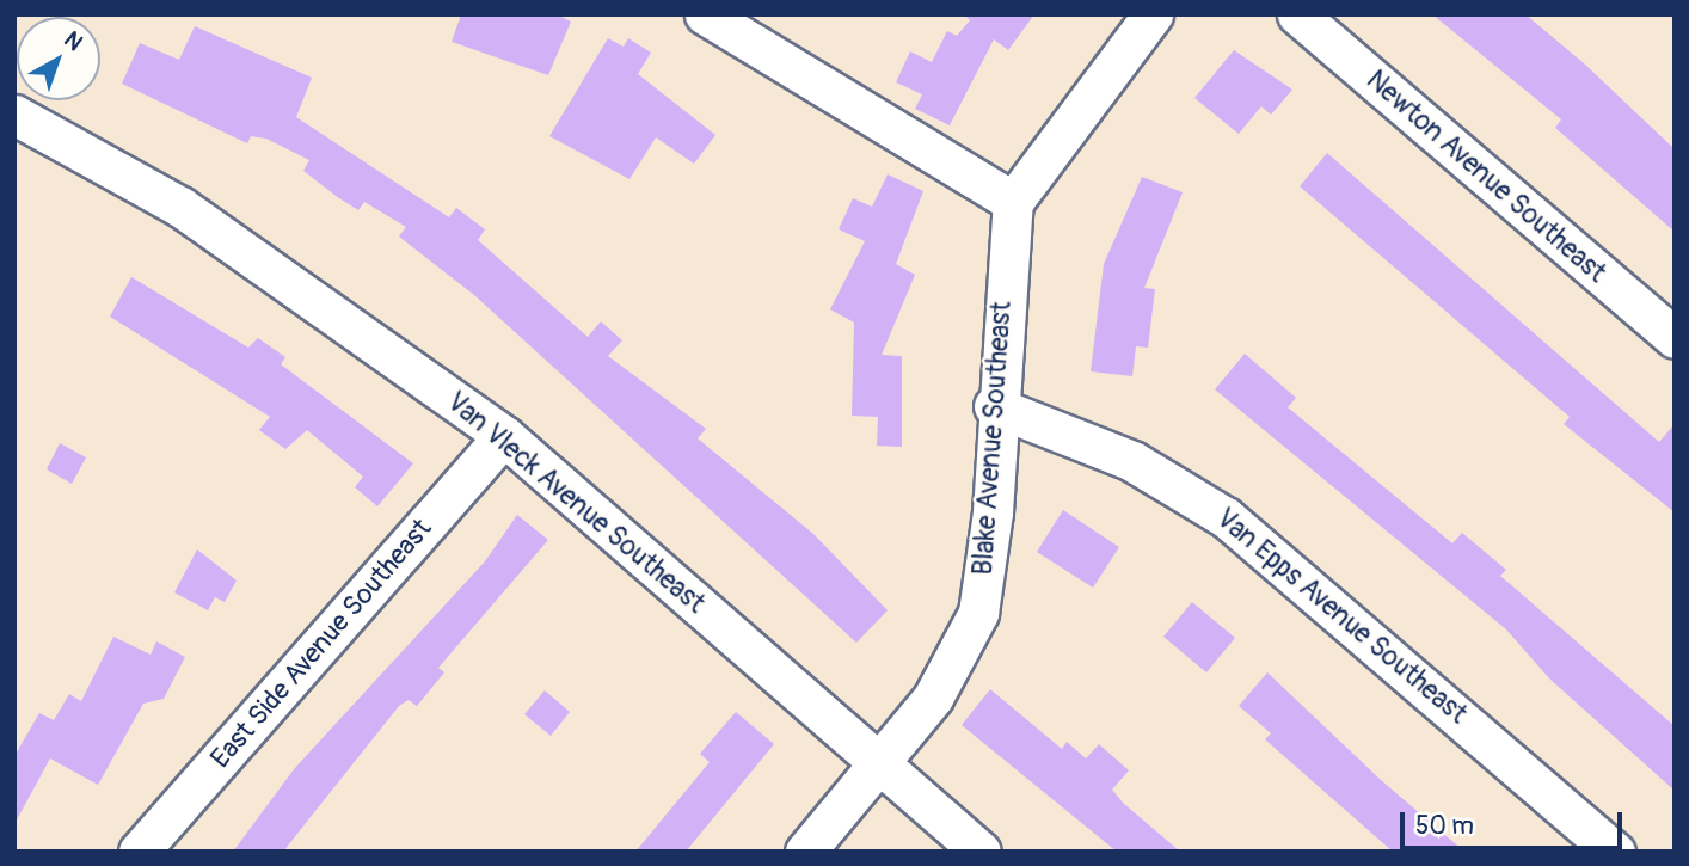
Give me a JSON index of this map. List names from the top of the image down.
{
  "streets": {
    "street": [
      "Newton Avenue Southeast",
      "Blake Avenue Southeast",
      "Van Vleck Avenue Southeast",
      "Van Epps Avenue Southeast",
      "East Side Avenue Southeast"
    ]
  },
  "crossings": [
    ["Blake Avenue Southeast", "Van Vleck Avenue Southeast"],
    ["Blake Avenue Southeast", "Van Epps Avenue Southeast"],
    ["Van Vleck Avenue Southeast", "East Side Avenue Southeast"]
  ],
  "scale_bar": "50 m",
  "north": "top right"
}
